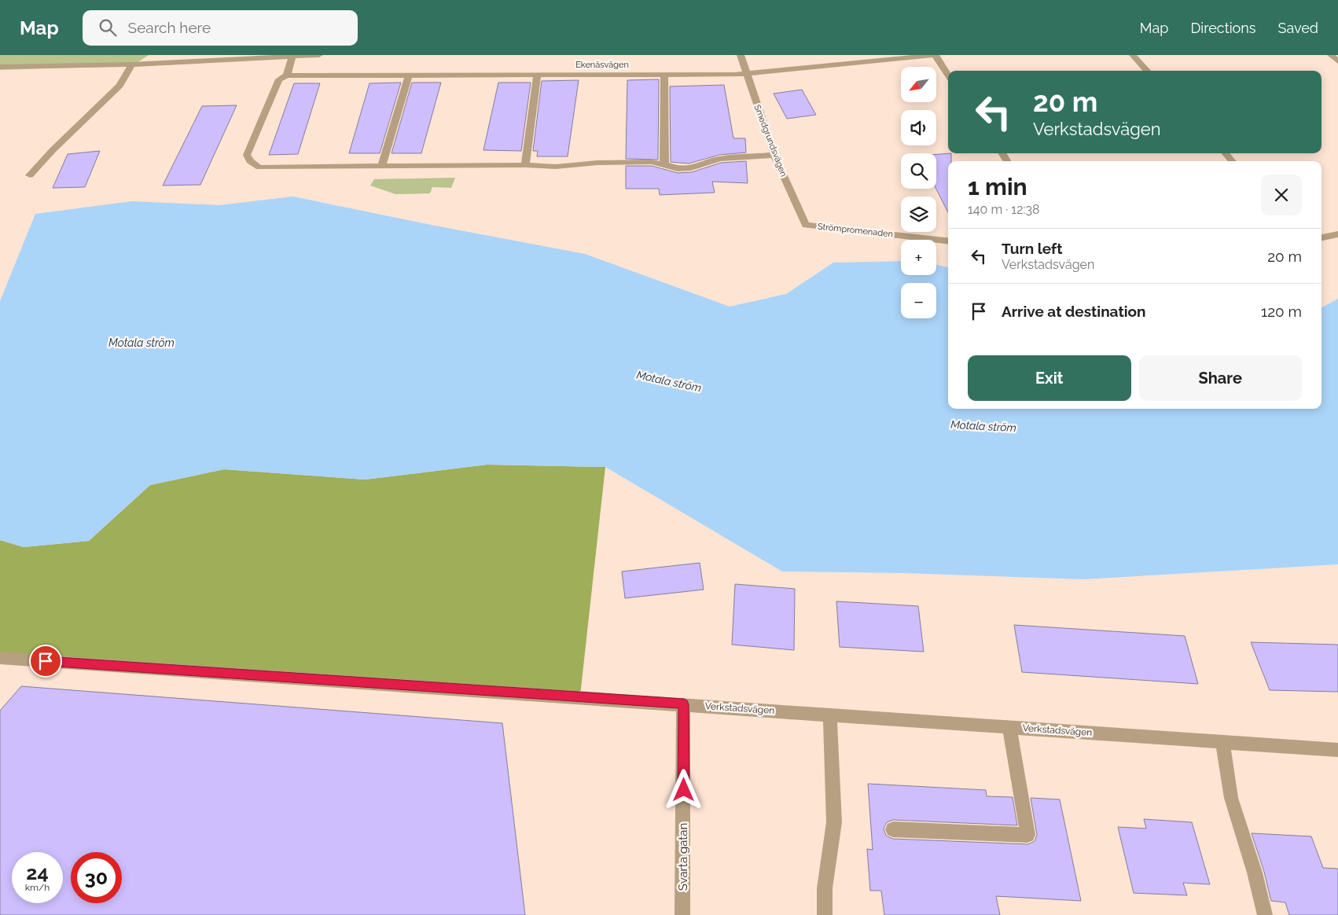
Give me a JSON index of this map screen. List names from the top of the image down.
{
  "streets": {
    "street": [
      "Ekenäsvägen",
      "Smedgrundsvägen",
      "Strömpromenaden",
      "Verkstadsvägen",
      "Svarta gatan"
    ]
  },
  "crossings": [
    ["Ekenäsvägen", "Smedgrundsvägen"],
    ["Smedgrundsvägen", "Strömpromenaden"],
    ["Verkstadsvägen", "Svarta gatan"]
  ],
  "water": ["Motala ström"],
  "north": "bottom left",
  "page": {
    "header": "Map",
    "search": "Search here",
    "nav": ["Map", "Directions", "Saved"],
    "map_buttons": ["+", "−"],
    "turn": ["20 m", "Verkstadsvägen"],
    "heading": ["1 min", "140 m · 12:38"],
    "list": [
      {
        "name": "Turn left",
        "note": "Verkstadsvägen",
        "value": "20 m"
      },
      {
        "name": "Arrive at destination",
        "value": "120 m"
      }
    ],
    "buttons": ["Exit", "Share"],
    "speed": "24 km/h",
    "limit": "30"
  }
}
